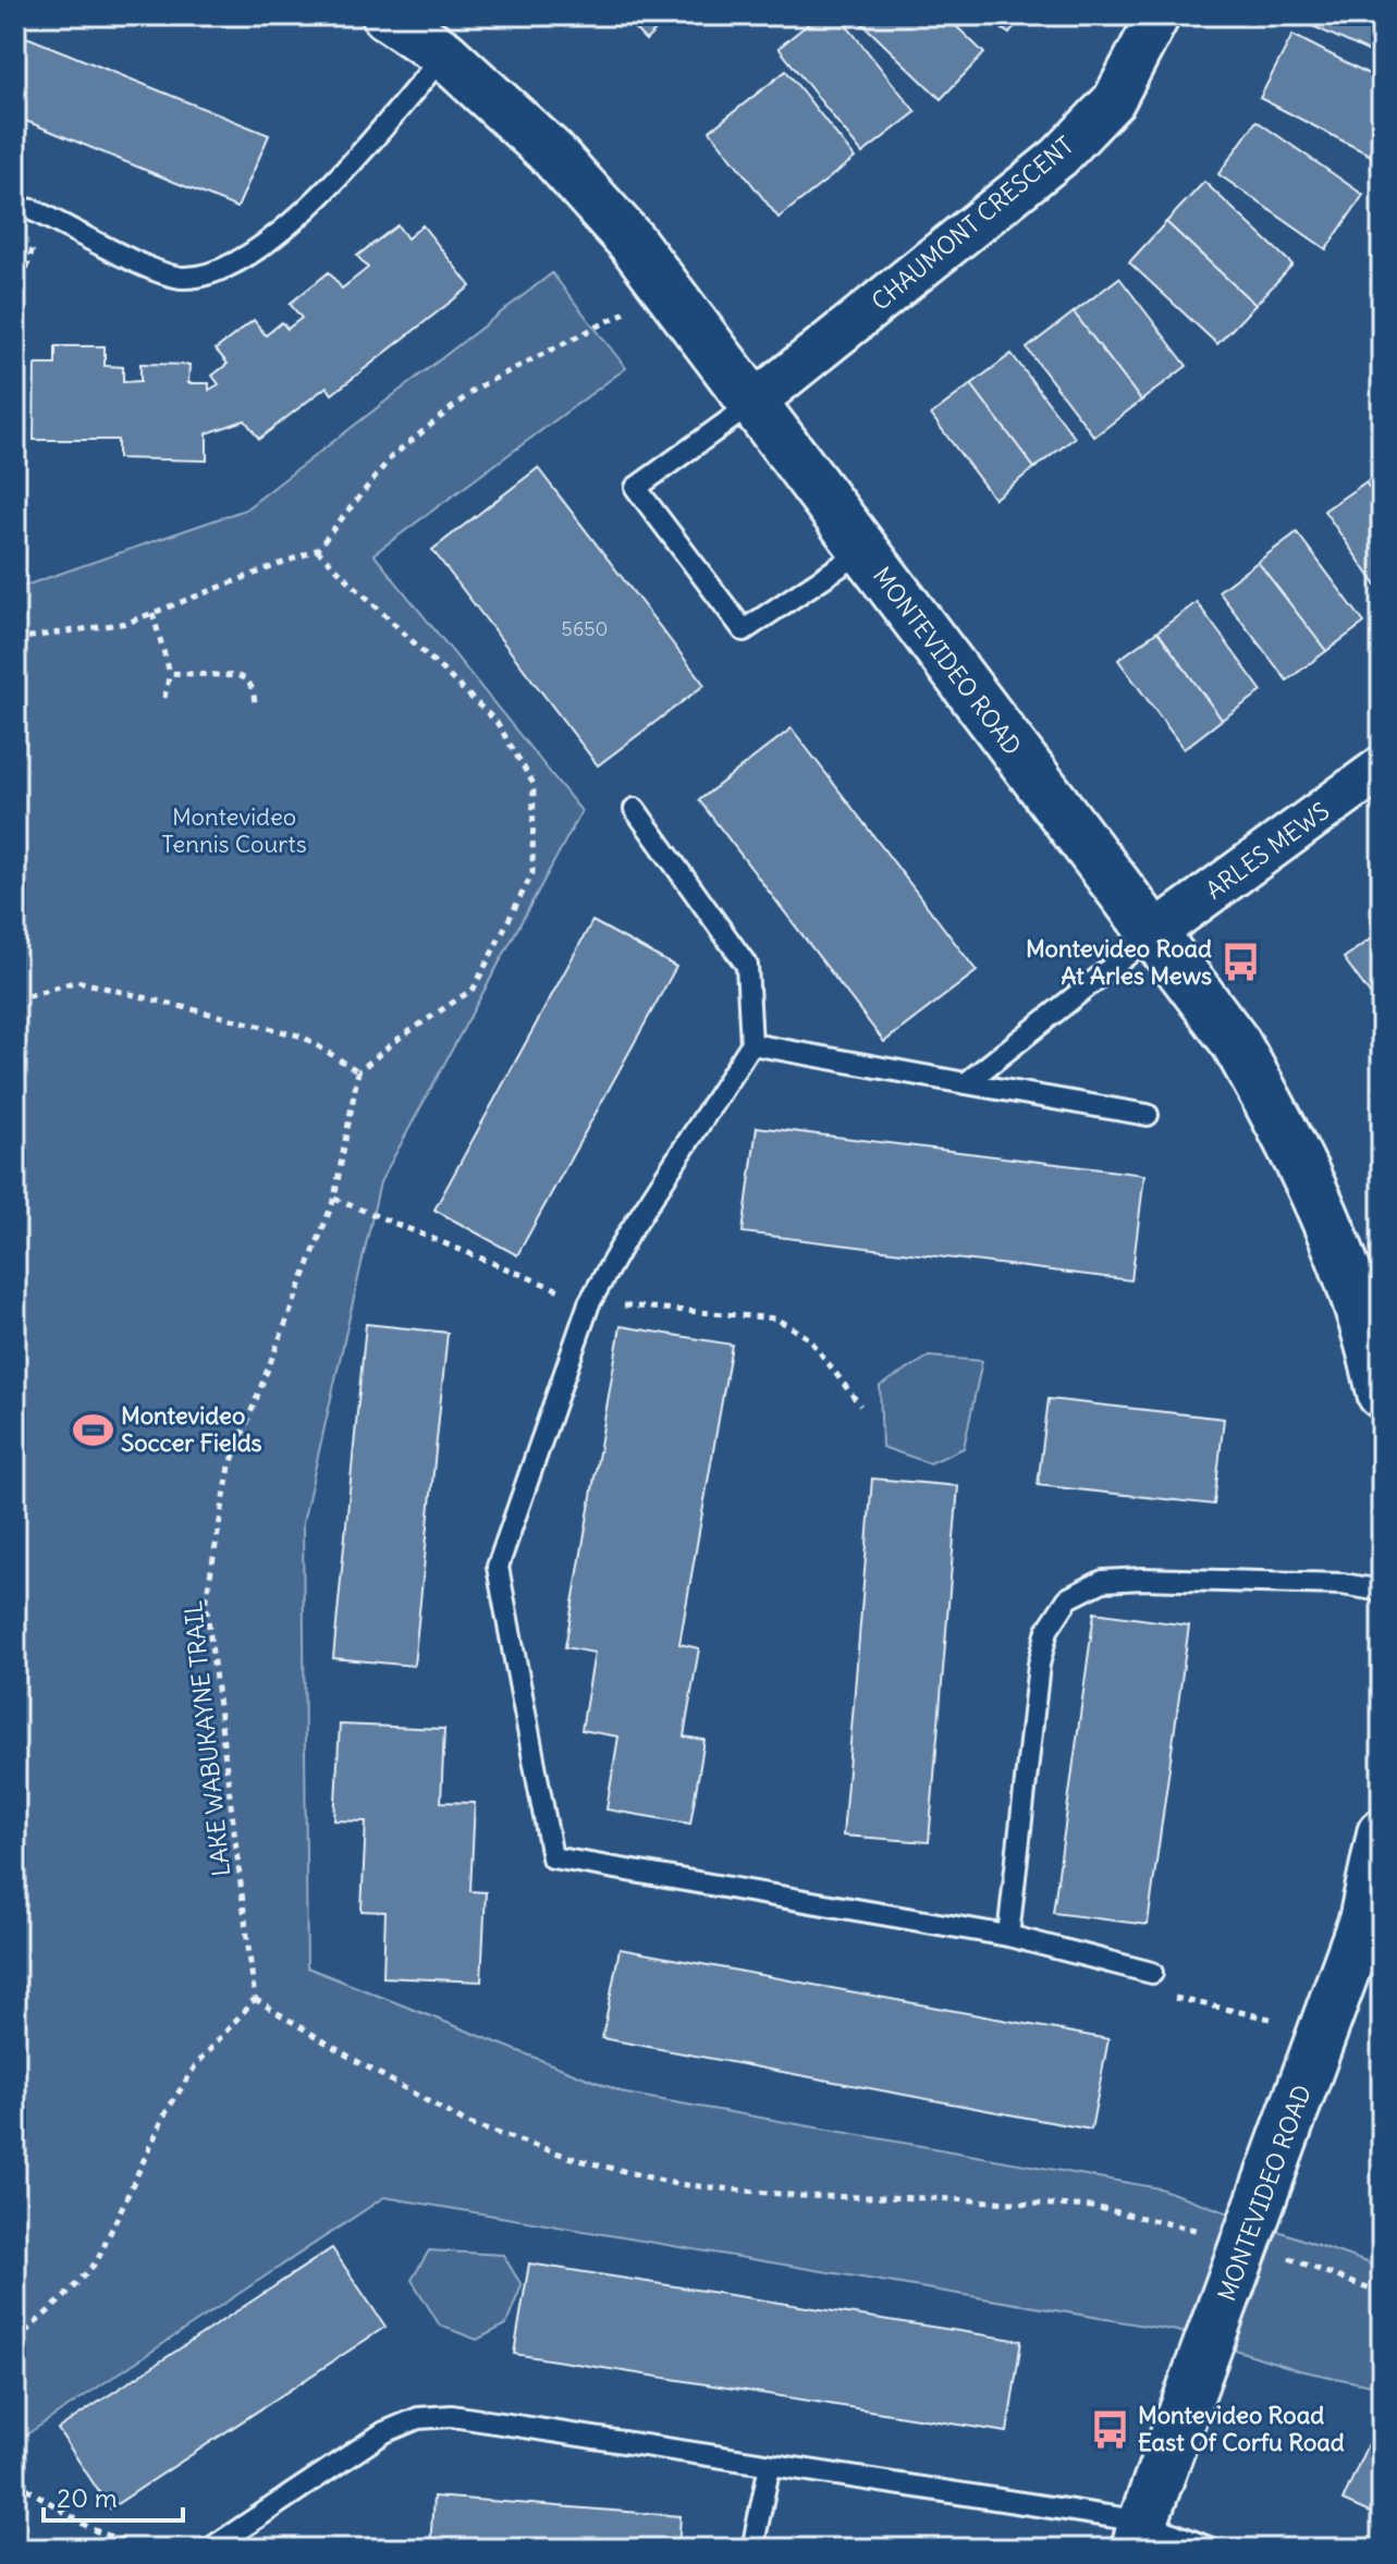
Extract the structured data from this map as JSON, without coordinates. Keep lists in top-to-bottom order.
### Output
{
  "streets": {
    "street": ["CHAUMONT CRESCENT", "MONTEVIDEO ROAD", "ARLES MEWS"],
    "path": ["LAKE WABUKAYNE TRAIL"]
  },
  "crossings": [
    ["CHAUMONT CRESCENT", "MONTEVIDEO ROAD"],
    ["MONTEVIDEO ROAD", "ARLES MEWS"]
  ],
  "parks": ["Montevideo Tennis Courts"],
  "places": {
    "bus stop": ["Montevideo Road At Arles Mews", "Montevideo Road East Of Corfu Road"],
    "sports": ["Montevideo Soccer Fields"]
  },
  "house_numbers": ["5650"],
  "scale_bar": "20 m"
}
